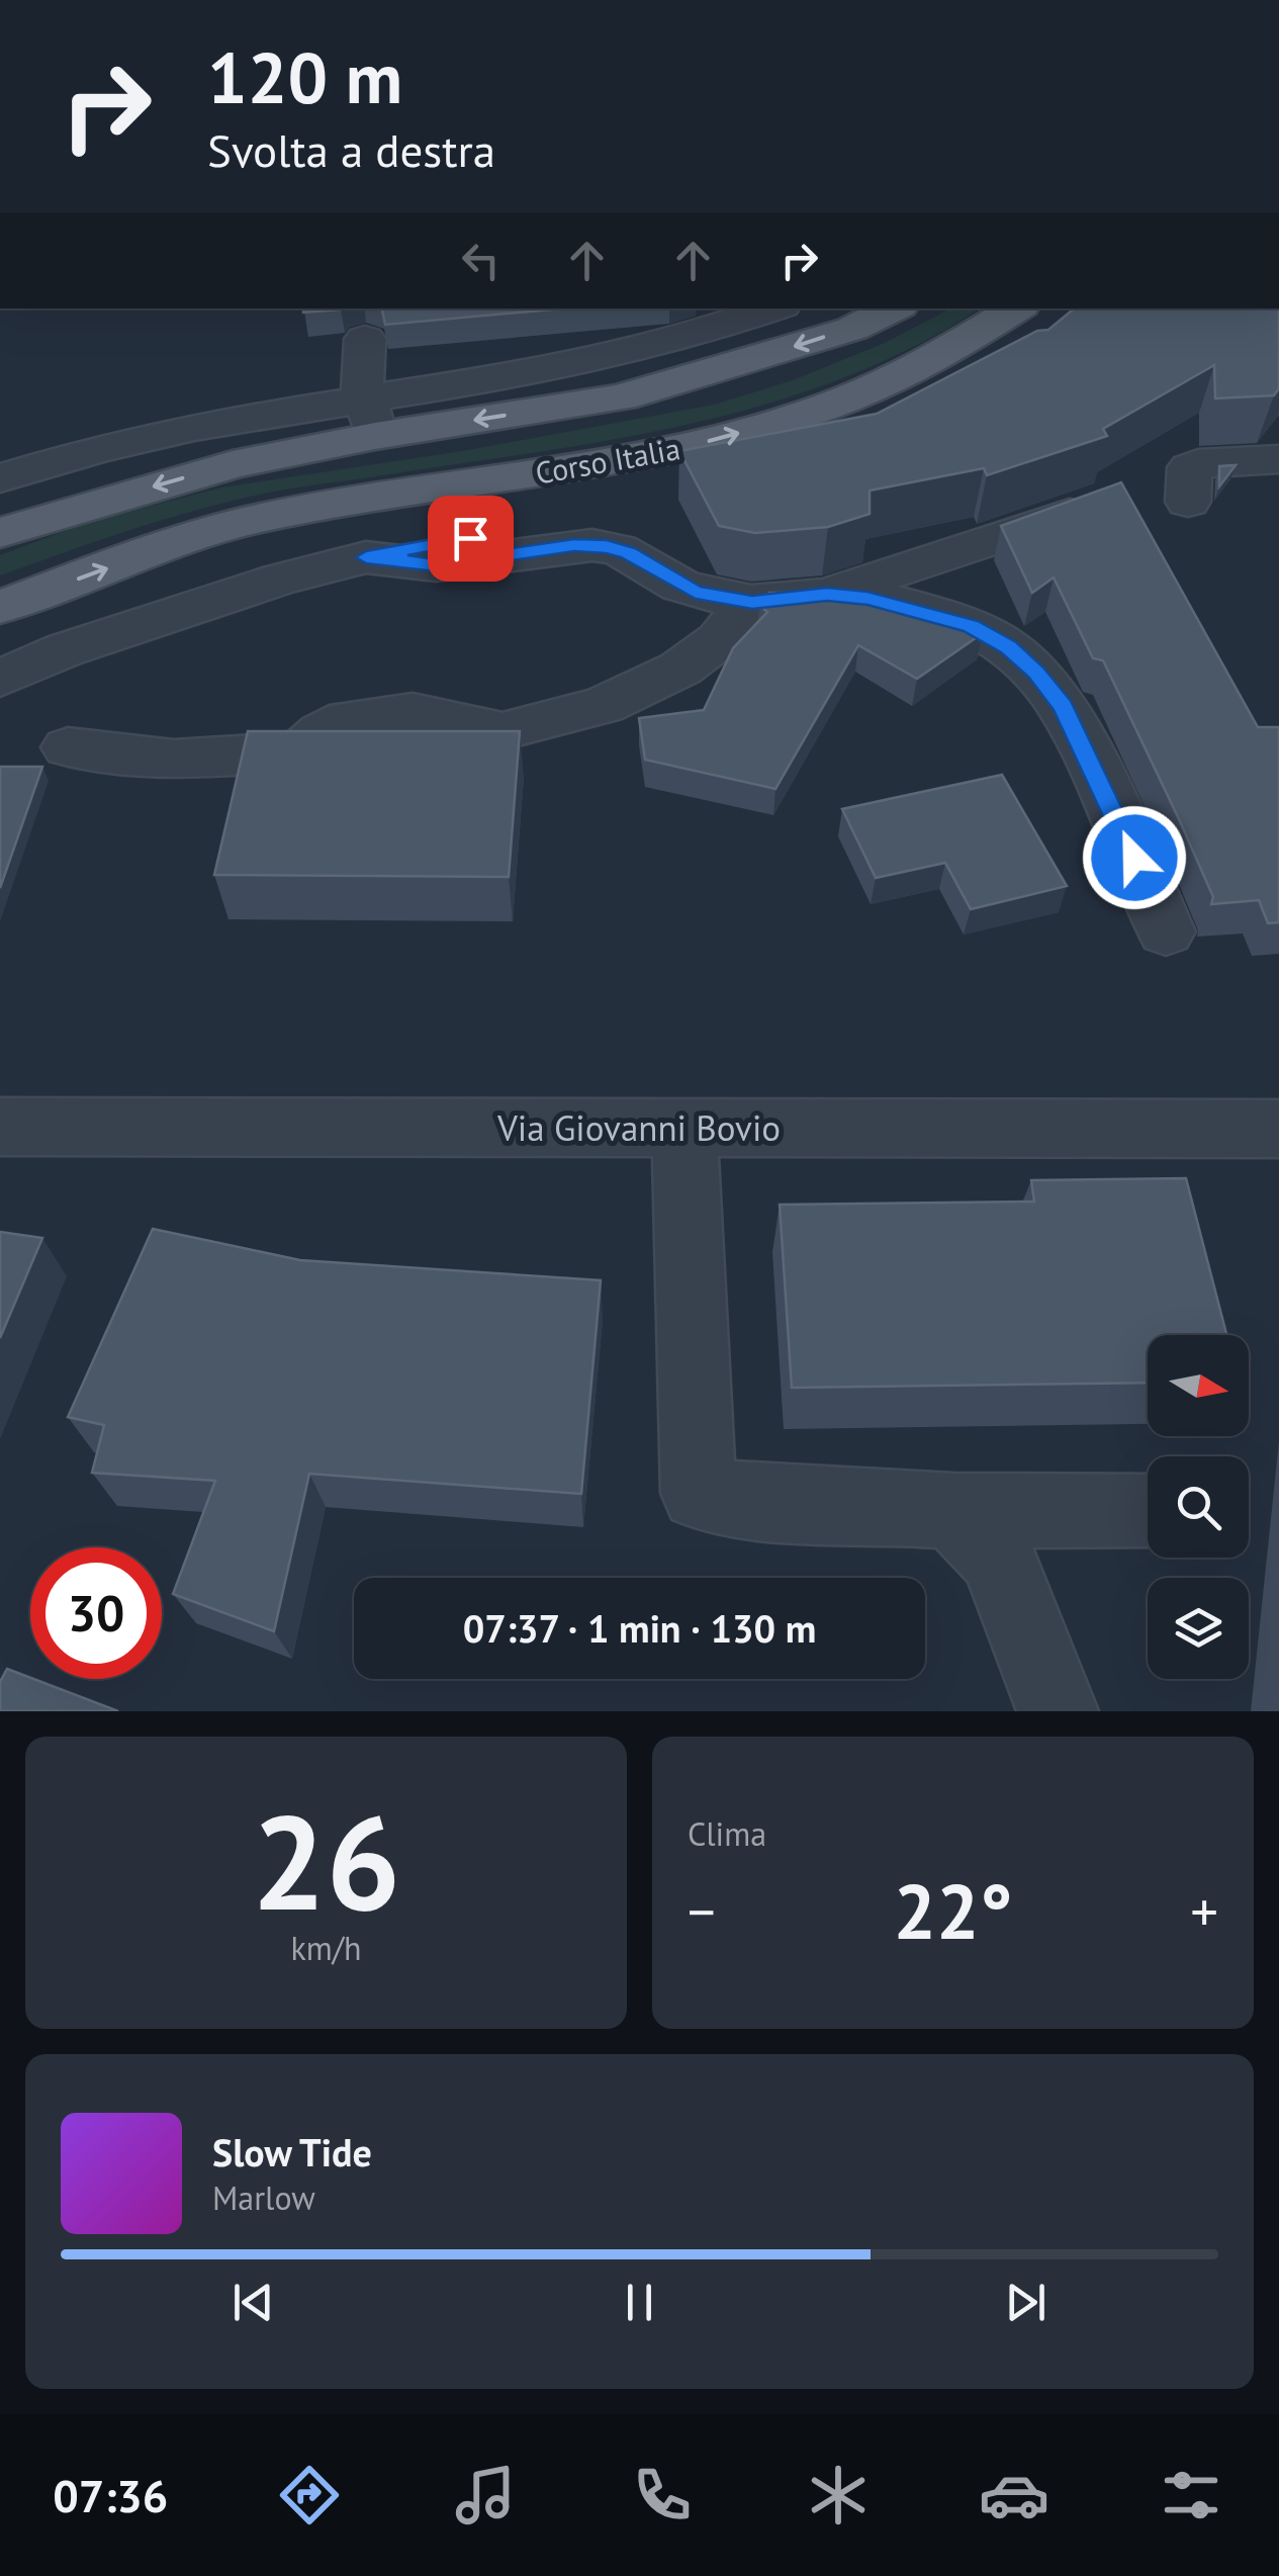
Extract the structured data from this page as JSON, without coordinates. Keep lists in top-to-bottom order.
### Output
{
  "streets": {
    "main road": ["Corso Italia"],
    "street": ["Via Giovanni Bovio"]
  },
  "north": "right",
  "page": {
    "turn": ["120 m", "Svolta a destra"],
    "limit": "30",
    "trip": "07:37 · 1 min · 130 m",
    "tile": [
      ["26", "km/h"],
      "Clima"
    ],
    "heat": ["−", "22°", "+"],
    "song": ["Slow Tide", "Marlow"],
    "tabs": "07:36"
  }
}
